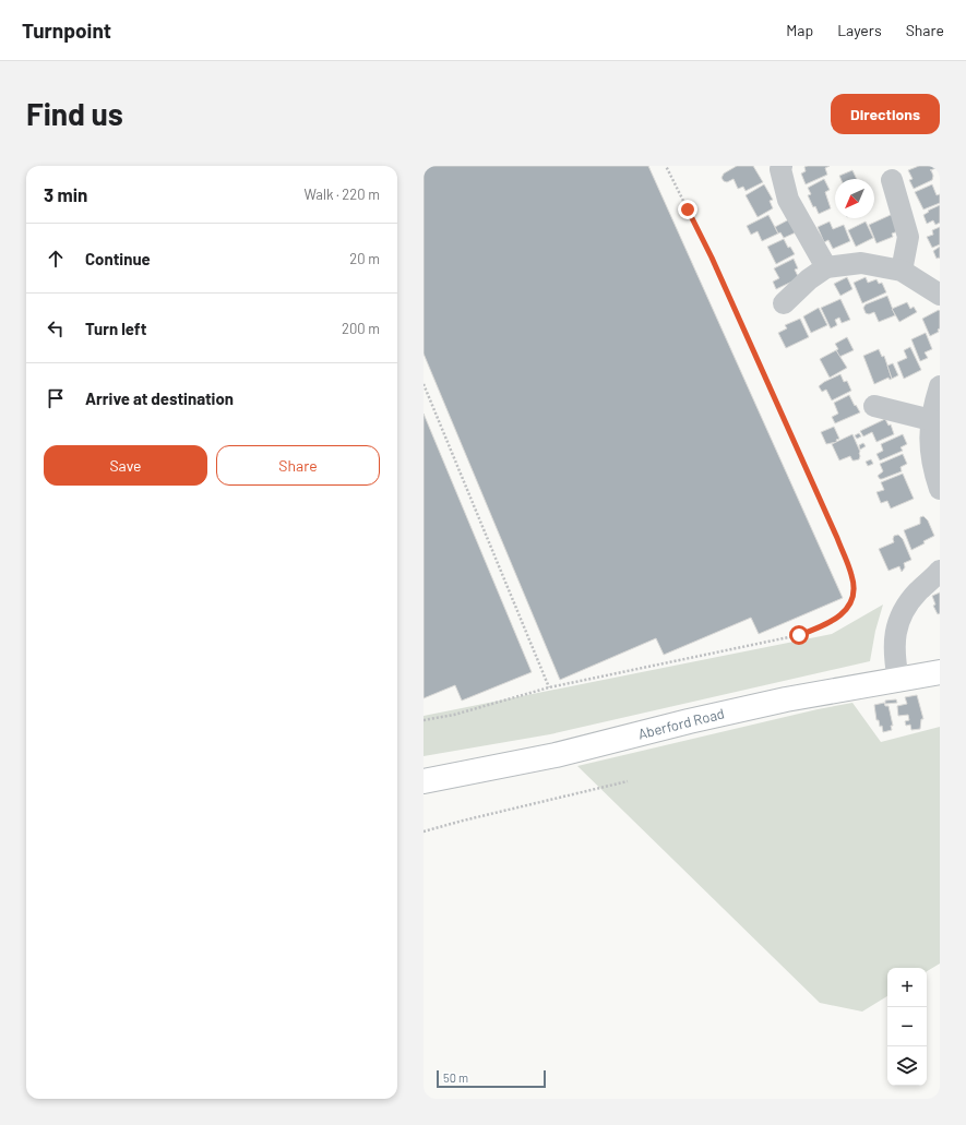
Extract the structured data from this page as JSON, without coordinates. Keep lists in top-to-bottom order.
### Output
{
  "streets": {
    "main road": ["Aberford Road"]
  },
  "scale_bar": "50 m",
  "north": "bottom left",
  "page": {
    "header": "Turnpoint",
    "nav": ["Map", "Layers", "Share"],
    "buttons": [
      "Directions",
      ["Save", "Share"]
    ],
    "title": "Find us",
    "heading": ["3 min", "Walk · 220 m"],
    "list": [
      ["Continue", "20 m"],
      ["Turn left", "200 m"],
      "Arrive at destination"
    ],
    "map_buttons": ["+", "−"],
    "scale": "50 m"
  }
}
